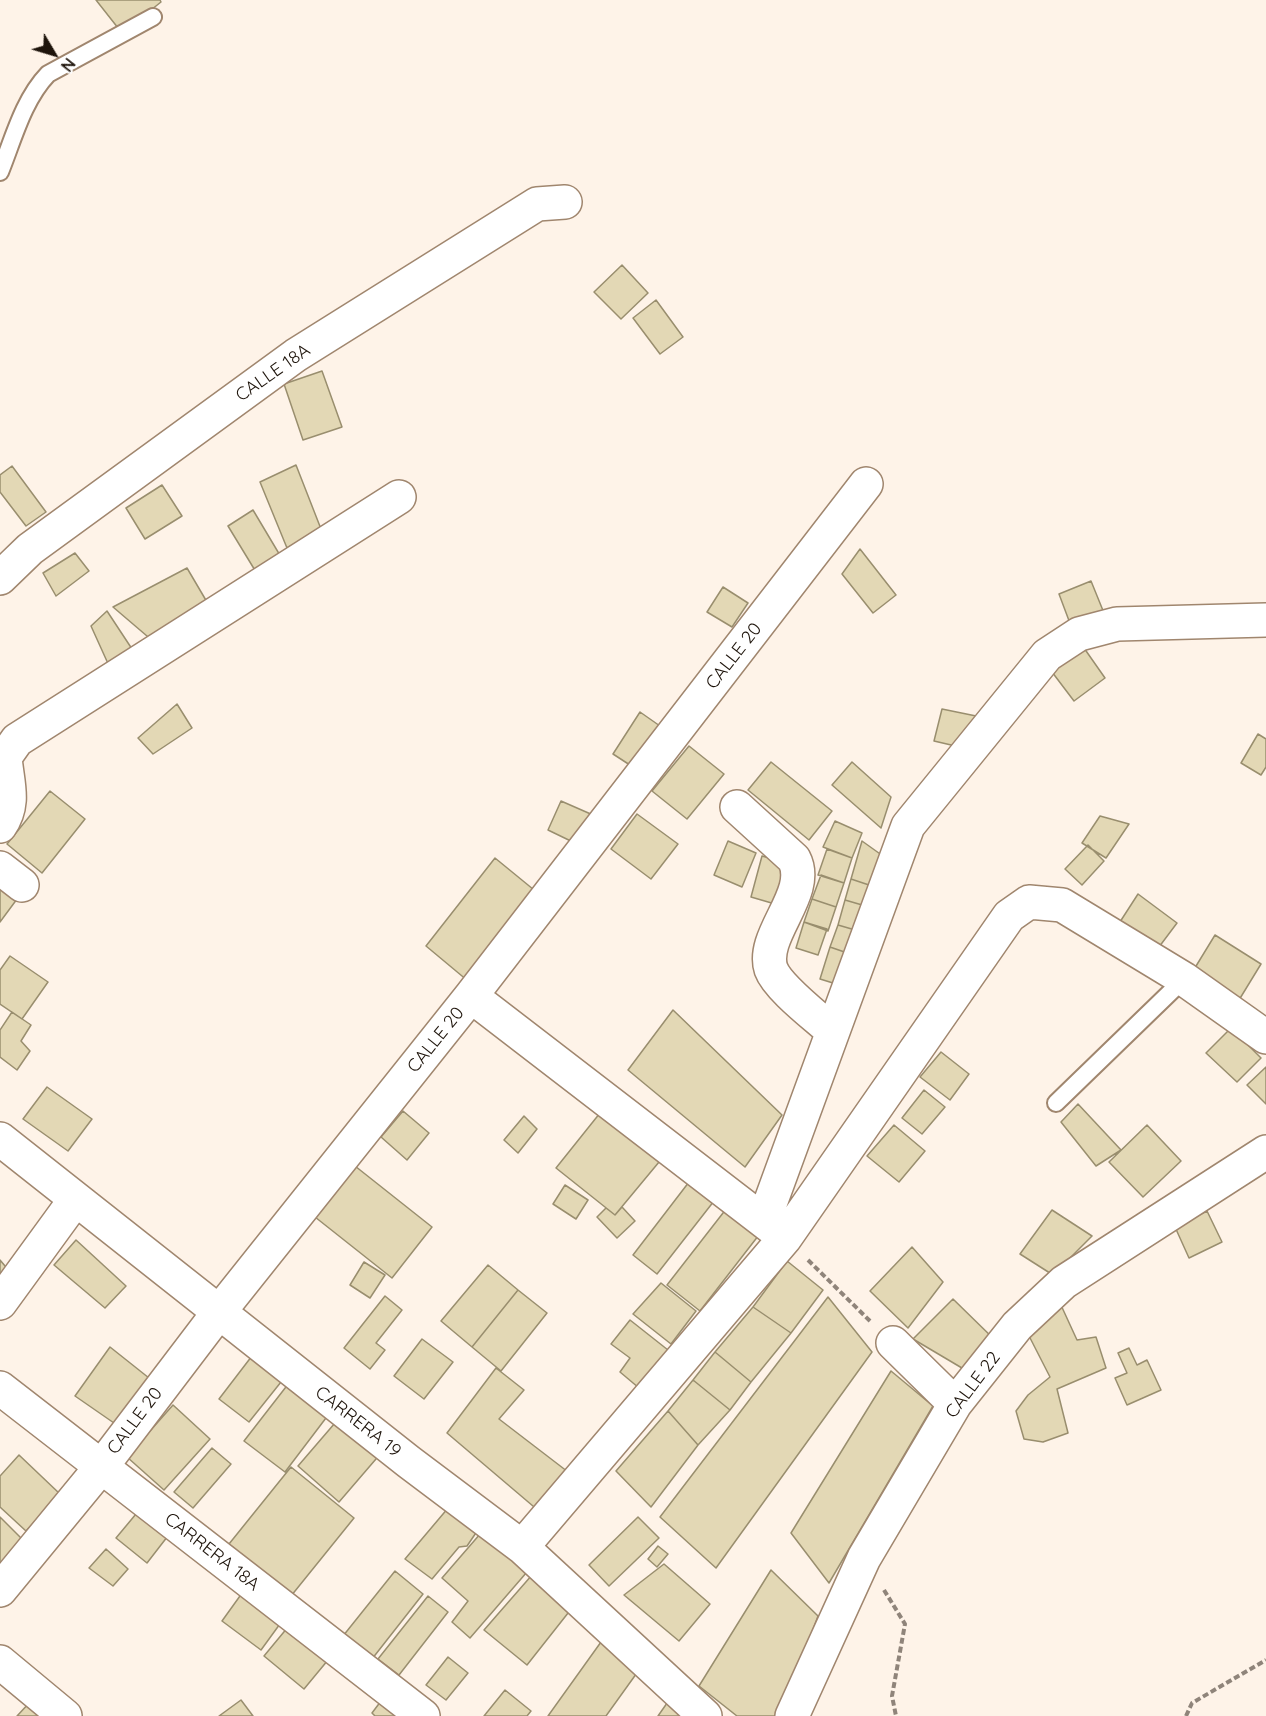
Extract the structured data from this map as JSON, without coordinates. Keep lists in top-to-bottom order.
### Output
{
  "streets": {
    "street": [
      "CALLE 18A",
      "CALLE 20",
      "CALLE 22",
      "CARRERA 19",
      "CARRERA 18A"
    ]
  },
  "crossings": [
    ["CALLE 20", "CARRERA 19"],
    ["CALLE 20", "CARRERA 18A"]
  ],
  "north": "bottom right"
}
